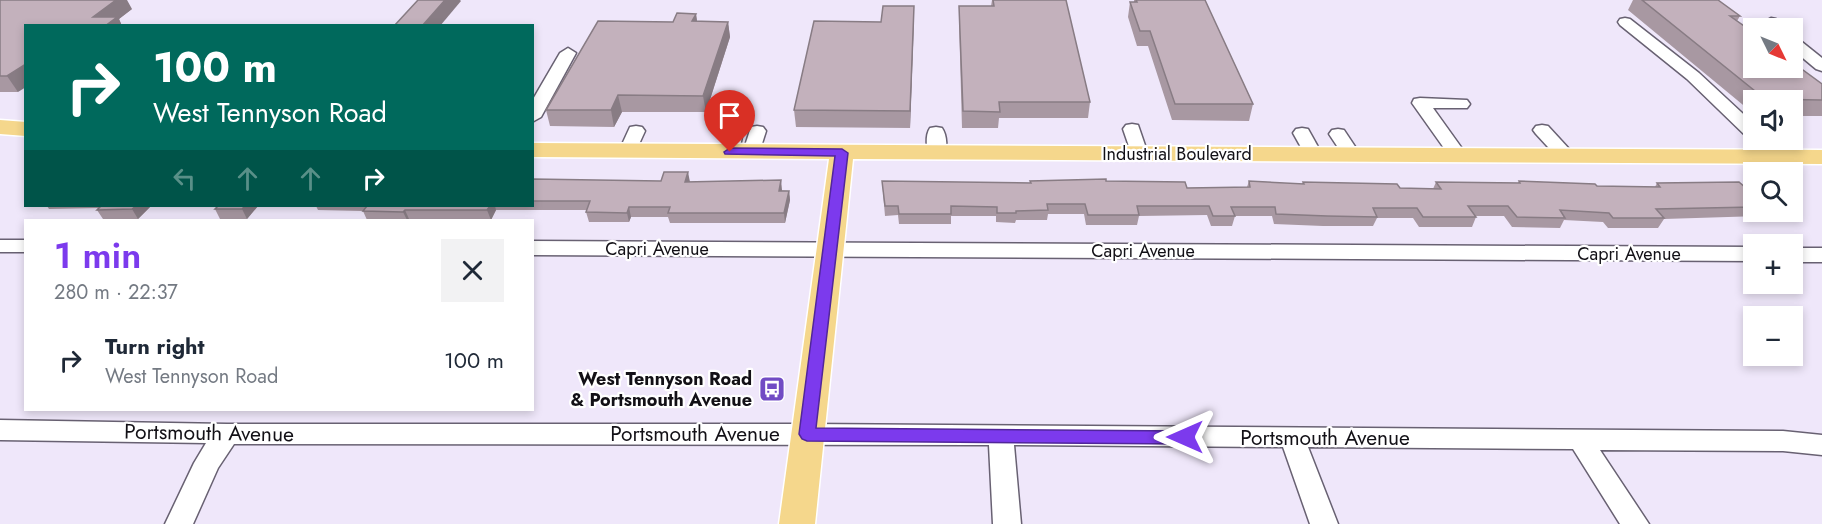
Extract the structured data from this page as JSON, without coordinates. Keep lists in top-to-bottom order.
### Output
{
  "streets": {
    "main road": ["Industrial Boulevard"],
    "street": ["Capri Avenue", "Portsmouth Avenue"]
  },
  "places": {
    "bus stop": ["West Tennyson Road & Portsmouth Avenue"]
  },
  "north": "bottom right",
  "page": {
    "map_buttons": ["+", "−"],
    "turn": ["100 m", "West Tennyson Road"],
    "heading": ["1 min", "280 m · 22:37"],
    "list": [
      {
        "name": "Turn right",
        "note": "West Tennyson Road",
        "value": "100 m"
      }
    ]
  }
}
